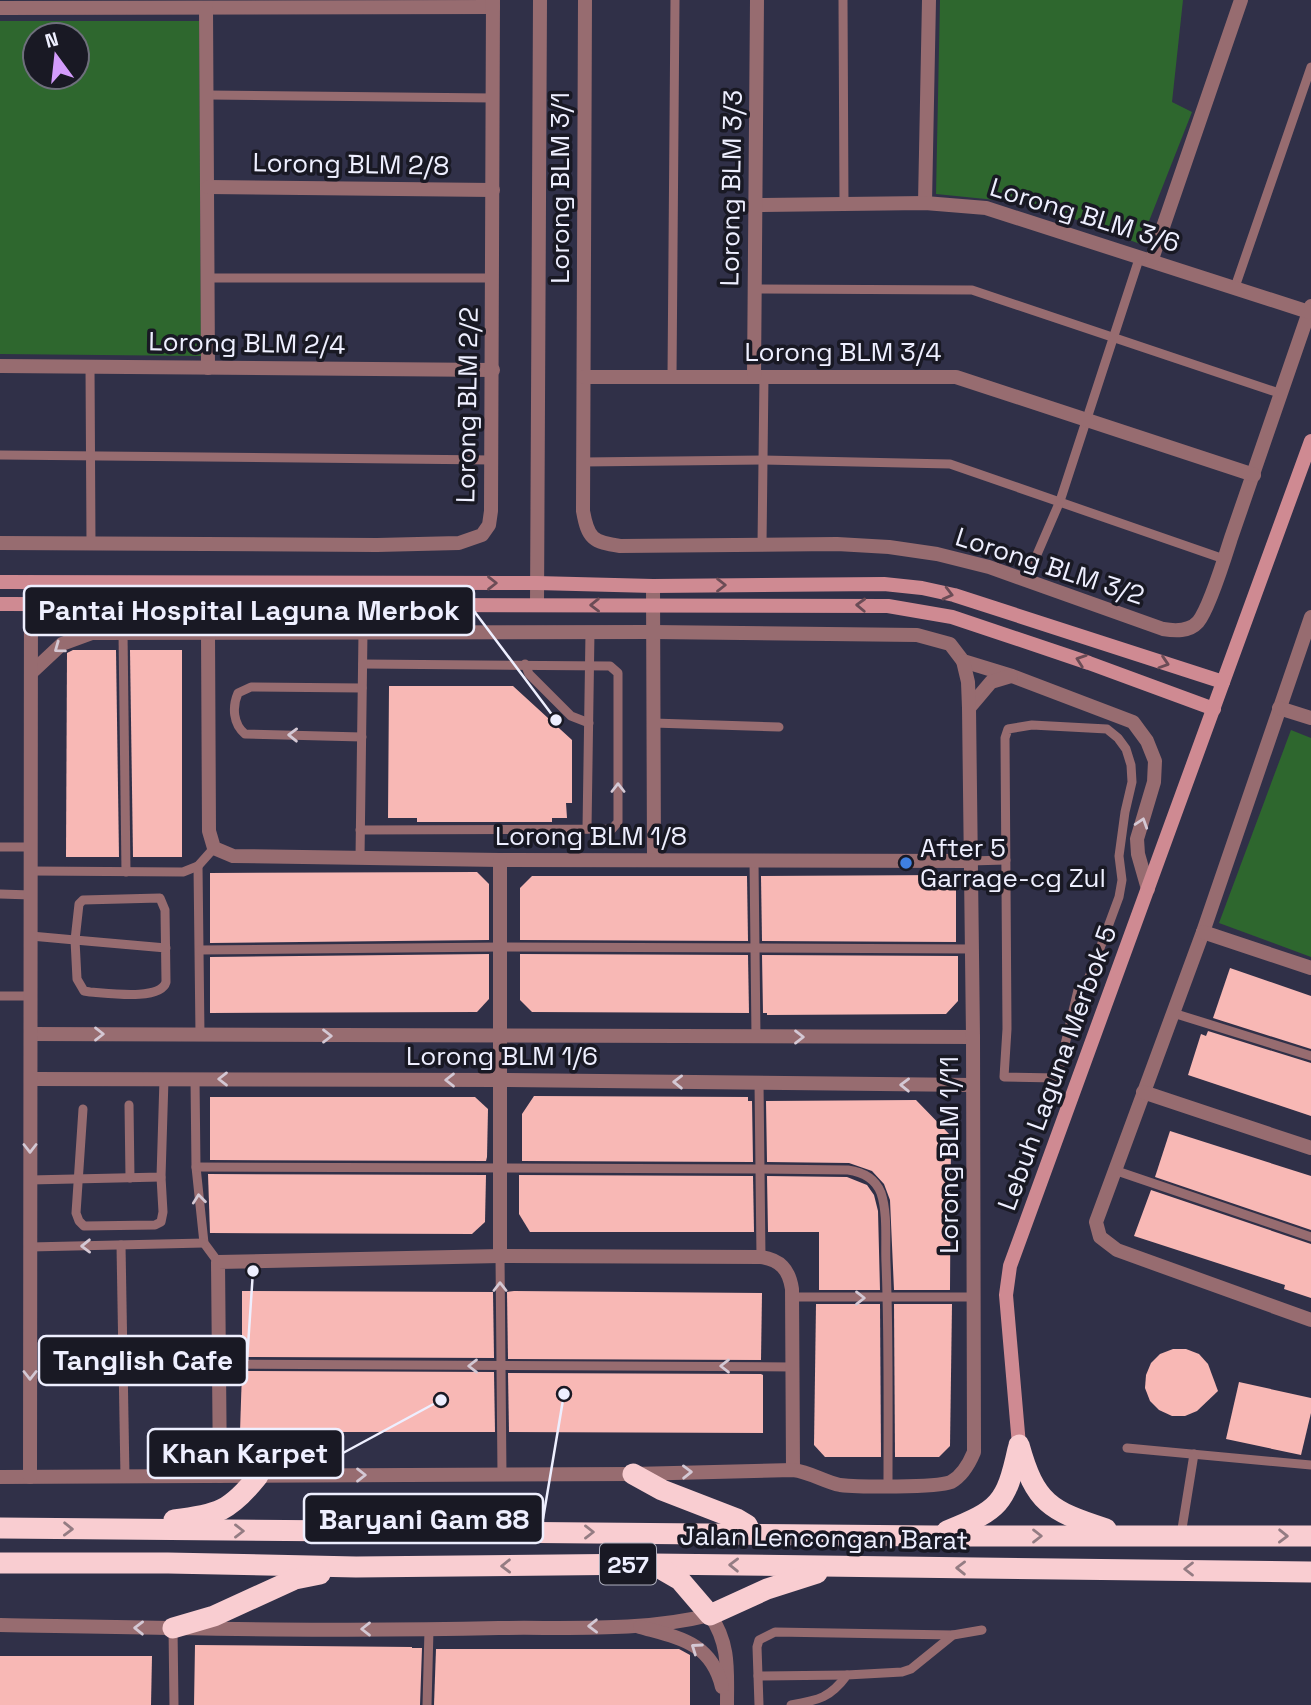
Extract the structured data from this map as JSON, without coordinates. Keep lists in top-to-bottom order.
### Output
{
  "streets": {
    "highway": ["Jalan Lencongan Barat", "257"],
    "street": [
      "Lorong BLM 2/8",
      "Lorong BLM 3/1",
      "Lorong BLM 3/3",
      "Lorong BLM 3/6",
      "Lorong BLM 2/4",
      "Lorong BLM 3/4",
      "Lorong BLM 2/2",
      "Lorong BLM 3/2",
      "Lorong BLM 1/8",
      "Lorong BLM 1/6",
      "Lebuh Laguna Merbok 5",
      "Lorong BLM 1/11"
    ]
  },
  "crossings": [
    ["Lorong BLM 2/8", "Lorong BLM 2/2"],
    ["Lorong BLM 3/1", "Lorong BLM 3/4"],
    ["Lorong BLM 3/1", "Lorong BLM 3/2"],
    ["Lorong BLM 3/3", "Lorong BLM 3/6"],
    ["Lorong BLM 3/3", "Lorong BLM 3/4"],
    ["Lorong BLM 3/6", "Lorong BLM 3/2"],
    ["Lorong BLM 2/4", "Lorong BLM 2/2"],
    ["Lorong BLM 3/4", "Lorong BLM 3/2"],
    ["Lorong BLM 1/8", "Lorong BLM 1/11"],
    ["Lorong BLM 1/6", "Lorong BLM 1/11"]
  ],
  "places": [
    "Pantai Hospital Laguna Merbok",
    "After 5 Garrage-cg Zul",
    "Tanglish Cafe",
    "Baryani Gam 88",
    "Khan Karpet"
  ],
  "north": "top"
}
